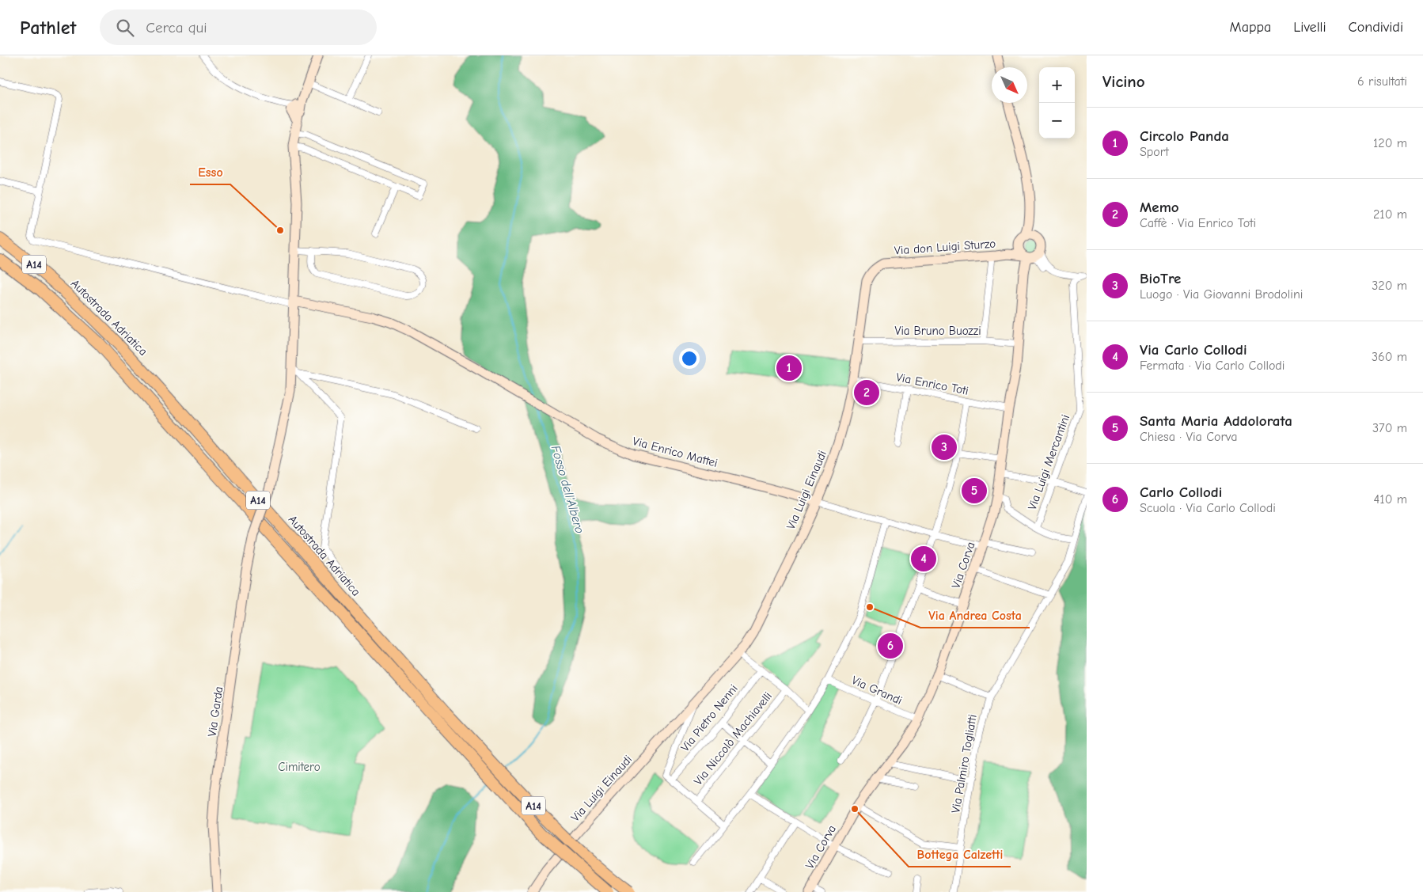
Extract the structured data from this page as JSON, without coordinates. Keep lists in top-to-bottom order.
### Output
{
  "streets": {
    "highway": ["A14", "Autostrada Adriatica"],
    "street": [
      "Via don Luigi Sturzo",
      "Via Bruno Buozzi",
      "Via Enrico Toti",
      "Via Enrico Mattei",
      "Via Luigi Mercantini",
      "Via Luigi Einaudi",
      "Via Corva",
      "Via Grandi",
      "Via Garda",
      "Via Pietro Nenni",
      "Via Niccolò Machiavelli",
      "Via Palmiro Togliatti"
    ]
  },
  "crossings": [
    ["Via don Luigi Sturzo", "Via Luigi Einaudi"],
    ["Via don Luigi Sturzo", "Via Corva"],
    ["Via Bruno Buozzi", "Via Luigi Einaudi"],
    ["Via Bruno Buozzi", "Via Corva"],
    ["Via Enrico Toti", "Via Luigi Einaudi"],
    ["Via Enrico Toti", "Via Corva"],
    ["Via Enrico Mattei", "Via Luigi Einaudi"],
    ["Via Enrico Mattei", "Via Corva"],
    ["Via Enrico Mattei", "Via Garda"],
    ["Via Luigi Einaudi", "Via Pietro Nenni"],
    ["Via Corva", "Via Grandi"]
  ],
  "water": ["Fosso dell'Albero"],
  "parks": ["Cimitero"],
  "places": ["Esso", "Via Andrea Costa", "Bottega Calzetti"],
  "north": "bottom right",
  "page": {
    "header": "Pathlet",
    "search": "Cerca qui",
    "nav": ["Mappa", "Livelli", "Condividi"],
    "heading": ["Vicino", "6 risultati"],
    "map_buttons": ["+", "−"],
    "list": [
      {
        "mark": "1",
        "name": "Circolo Panda",
        "note": "Sport",
        "value": "120 m"
      },
      {
        "mark": "2",
        "name": "Memo",
        "note": "Caffè · Via Enrico Toti",
        "value": "210 m"
      },
      {
        "mark": "3",
        "name": "BioTre",
        "note": "Luogo · Via Giovanni Brodolini",
        "value": "320 m"
      },
      {
        "mark": "4",
        "name": "Via Carlo Collodi",
        "note": "Fermata · Via Carlo Collodi",
        "value": "360 m"
      },
      {
        "mark": "5",
        "name": "Santa Maria Addolorata",
        "note": "Chiesa · Via Corva",
        "value": "370 m"
      },
      {
        "mark": "6",
        "name": "Carlo Collodi",
        "note": "Scuola · Via Carlo Collodi",
        "value": "410 m"
      }
    ],
    "pins": [
      "1",
      "2",
      "3",
      "5",
      "4",
      "6"
    ]
  }
}
